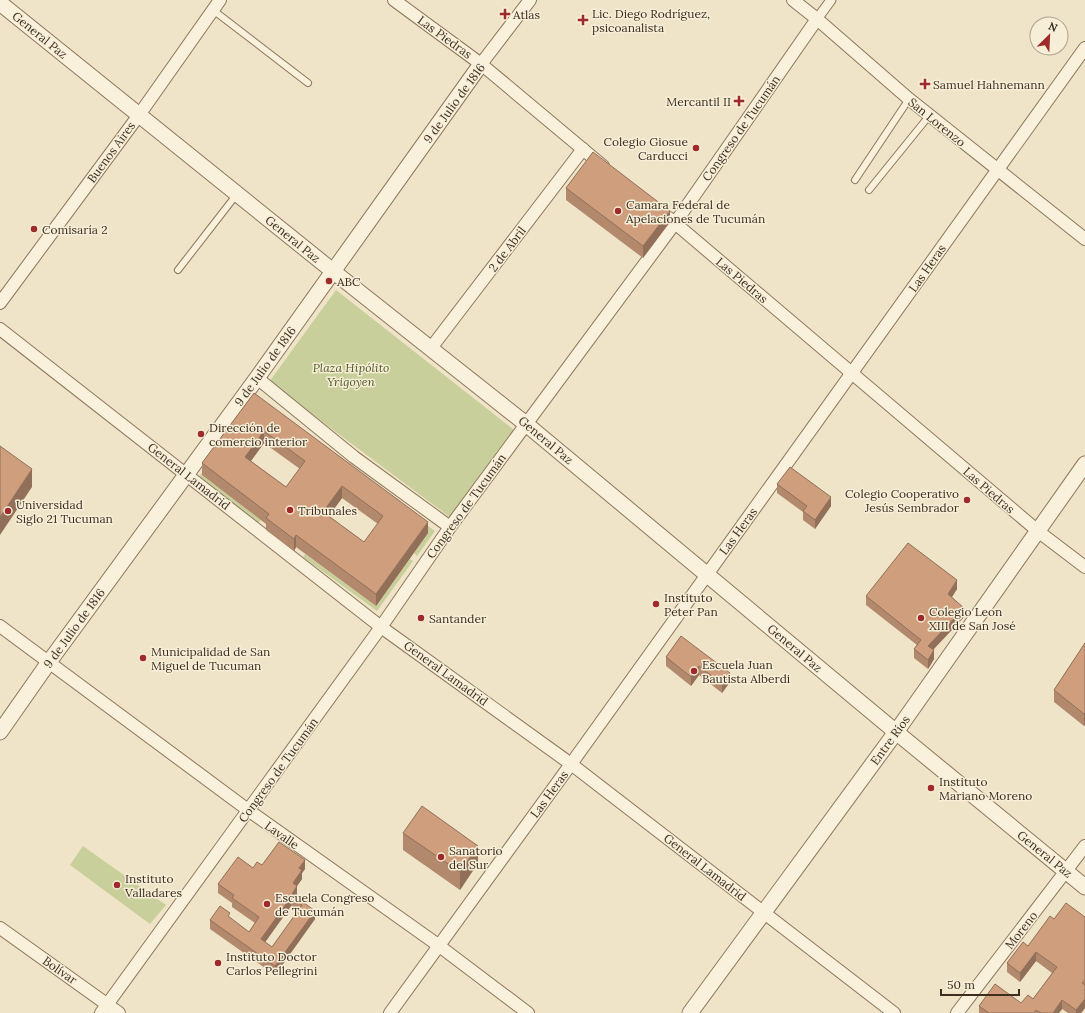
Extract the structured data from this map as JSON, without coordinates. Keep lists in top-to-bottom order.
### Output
{
  "streets": {
    "street": [
      "General Paz",
      "Las Piedras",
      "9 de Julio de 1816",
      "San Lorenzo",
      "Congreso de Tucumán",
      "Buenos Aires",
      "2 de Abril",
      "Las Heras",
      "General Lamadrid",
      "Entre Ríos",
      "Lavalle",
      "Moreno",
      "Bolívar"
    ]
  },
  "crossings": [
    ["General Paz", "9 de Julio de 1816"],
    ["General Paz", "Congreso de Tucumán"],
    ["General Paz", "Buenos Aires"],
    ["General Paz", "2 de Abril"],
    ["General Paz", "Las Heras"],
    ["General Paz", "Entre Ríos"],
    ["General Paz", "Moreno"],
    ["Las Piedras", "9 de Julio de 1816"],
    ["Las Piedras", "Congreso de Tucumán"],
    ["Las Piedras", "2 de Abril"],
    ["Las Piedras", "Las Heras"],
    ["Las Piedras", "Entre Ríos"],
    ["9 de Julio de 1816", "General Lamadrid"],
    ["9 de Julio de 1816", "Lavalle"],
    ["San Lorenzo", "Congreso de Tucumán"],
    ["San Lorenzo", "Las Heras"],
    ["Congreso de Tucumán", "General Lamadrid"],
    ["Congreso de Tucumán", "Lavalle"],
    ["Congreso de Tucumán", "Bolívar"],
    ["Las Heras", "General Lamadrid"],
    ["Las Heras", "Lavalle"],
    ["General Lamadrid", "Entre Ríos"]
  ],
  "parks": ["Plaza Hipólito Yrigoyen"],
  "places": {
    "health": [
      "Atlas",
      "Lic. Diego Rodríguez, psicoanalista",
      "Samuel Hahnemann",
      "Mercantil II"
    ],
    "other": [
      "Colegio Giosue Carducci",
      "Camara Federal de Apelaciones de Tucumán",
      "Comisaría 2",
      "ABC",
      "Dirección de comercio interior",
      "Colegio Cooperativo Jesús Sembrador",
      "Tribunales",
      "Universidad Siglo 21 Tucuman",
      "Instituto Peter Pan",
      "Santander",
      "Colegio Leon XIII de San José",
      "Municipalidad de San Miguel de Tucuman",
      "Escuela Juan Bautista Alberdi",
      "Instituto Mariano Moreno",
      "Sanatorio del Sur",
      "Instituto Valladares",
      "Escuela Congreso de Tucumán",
      "Instituto Doctor Carlos Pellegrini"
    ]
  },
  "scale_bar": "50 m",
  "north": "top right"
}
